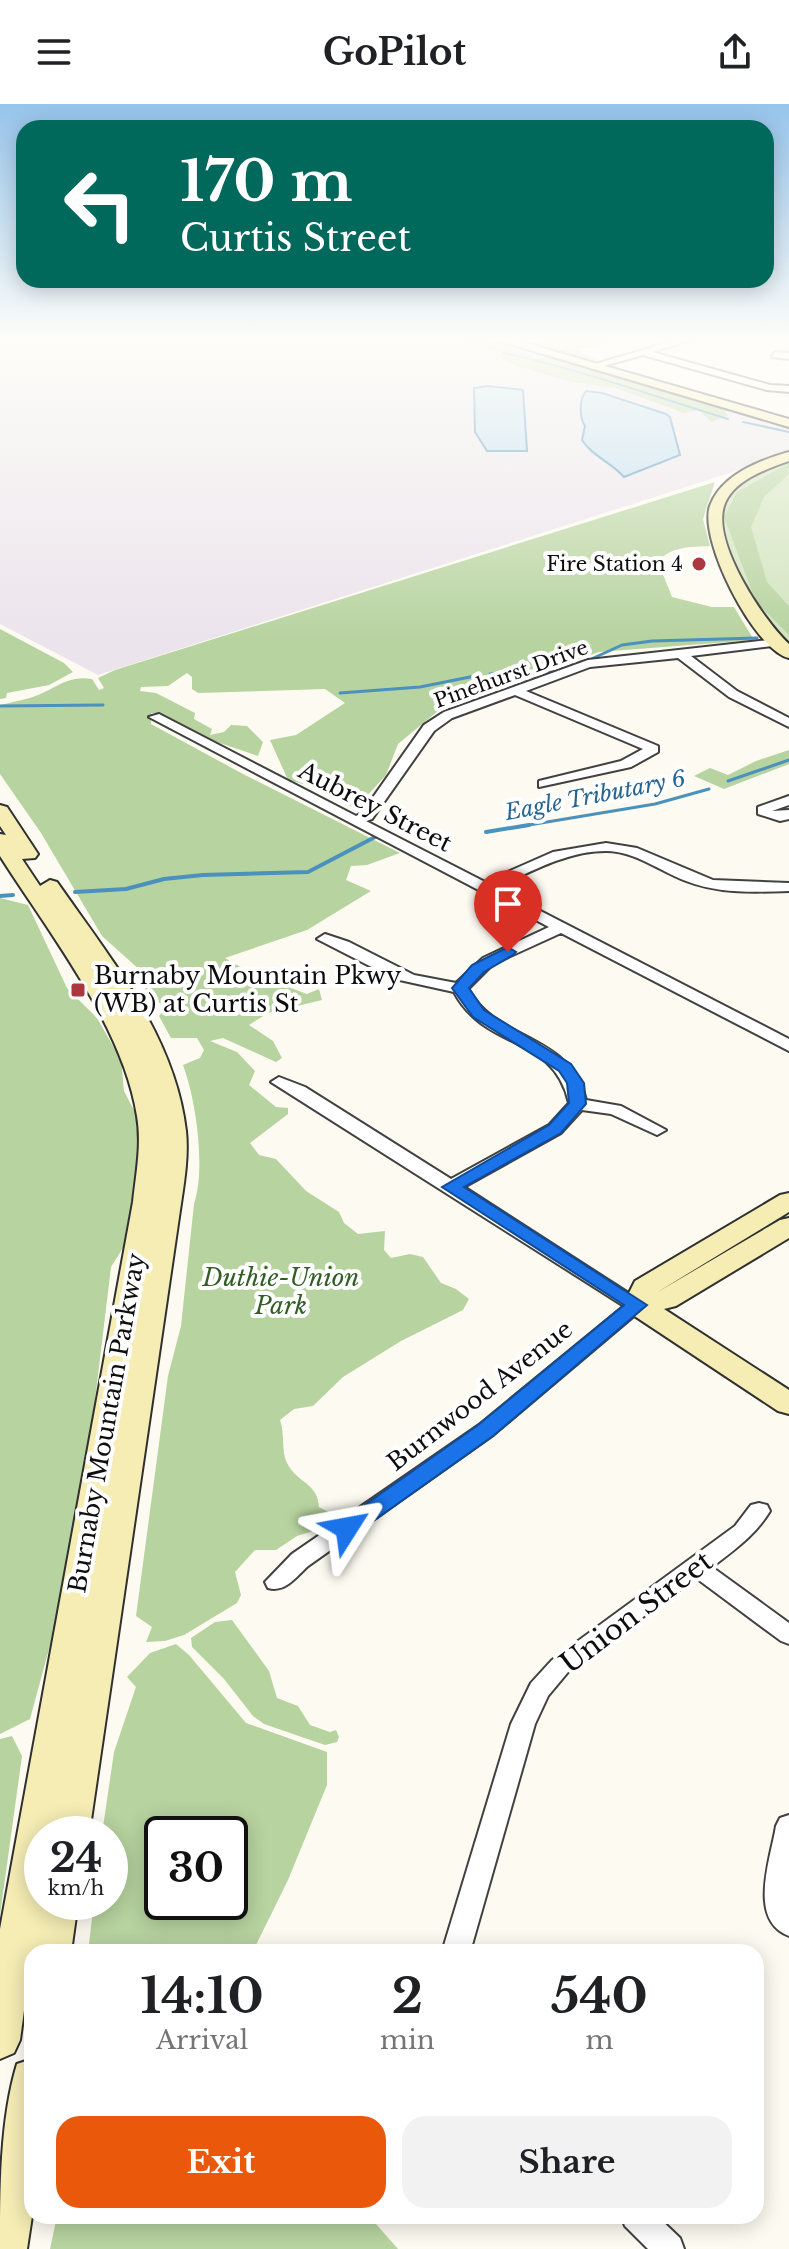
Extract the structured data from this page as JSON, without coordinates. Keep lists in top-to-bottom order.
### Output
{
  "streets": {
    "main road": ["Burnaby Mountain Parkway"],
    "street": [
      "Pinehurst Drive",
      "Aubrey Street",
      "Burnwood Avenue",
      "Union Street"
    ]
  },
  "crossings": [
    ["Pinehurst Drive", "Aubrey Street"]
  ],
  "water": ["Eagle Tributary 6"],
  "parks": ["Duthie-Union Park"],
  "places": {
    "other": ["Fire Station 4"],
    "transit": ["Burnaby Mountain Pkwy (WB) at Curtis St"]
  },
  "page": {
    "header": "GoPilot",
    "turn": ["170 m", "Curtis Street"],
    "speed": "24 km/h",
    "limit": "30",
    "eta": [
      "14:10",
      "Arrival",
      "2",
      "min",
      "540",
      "m"
    ],
    "buttons": ["Exit", "Share"]
  }
}
